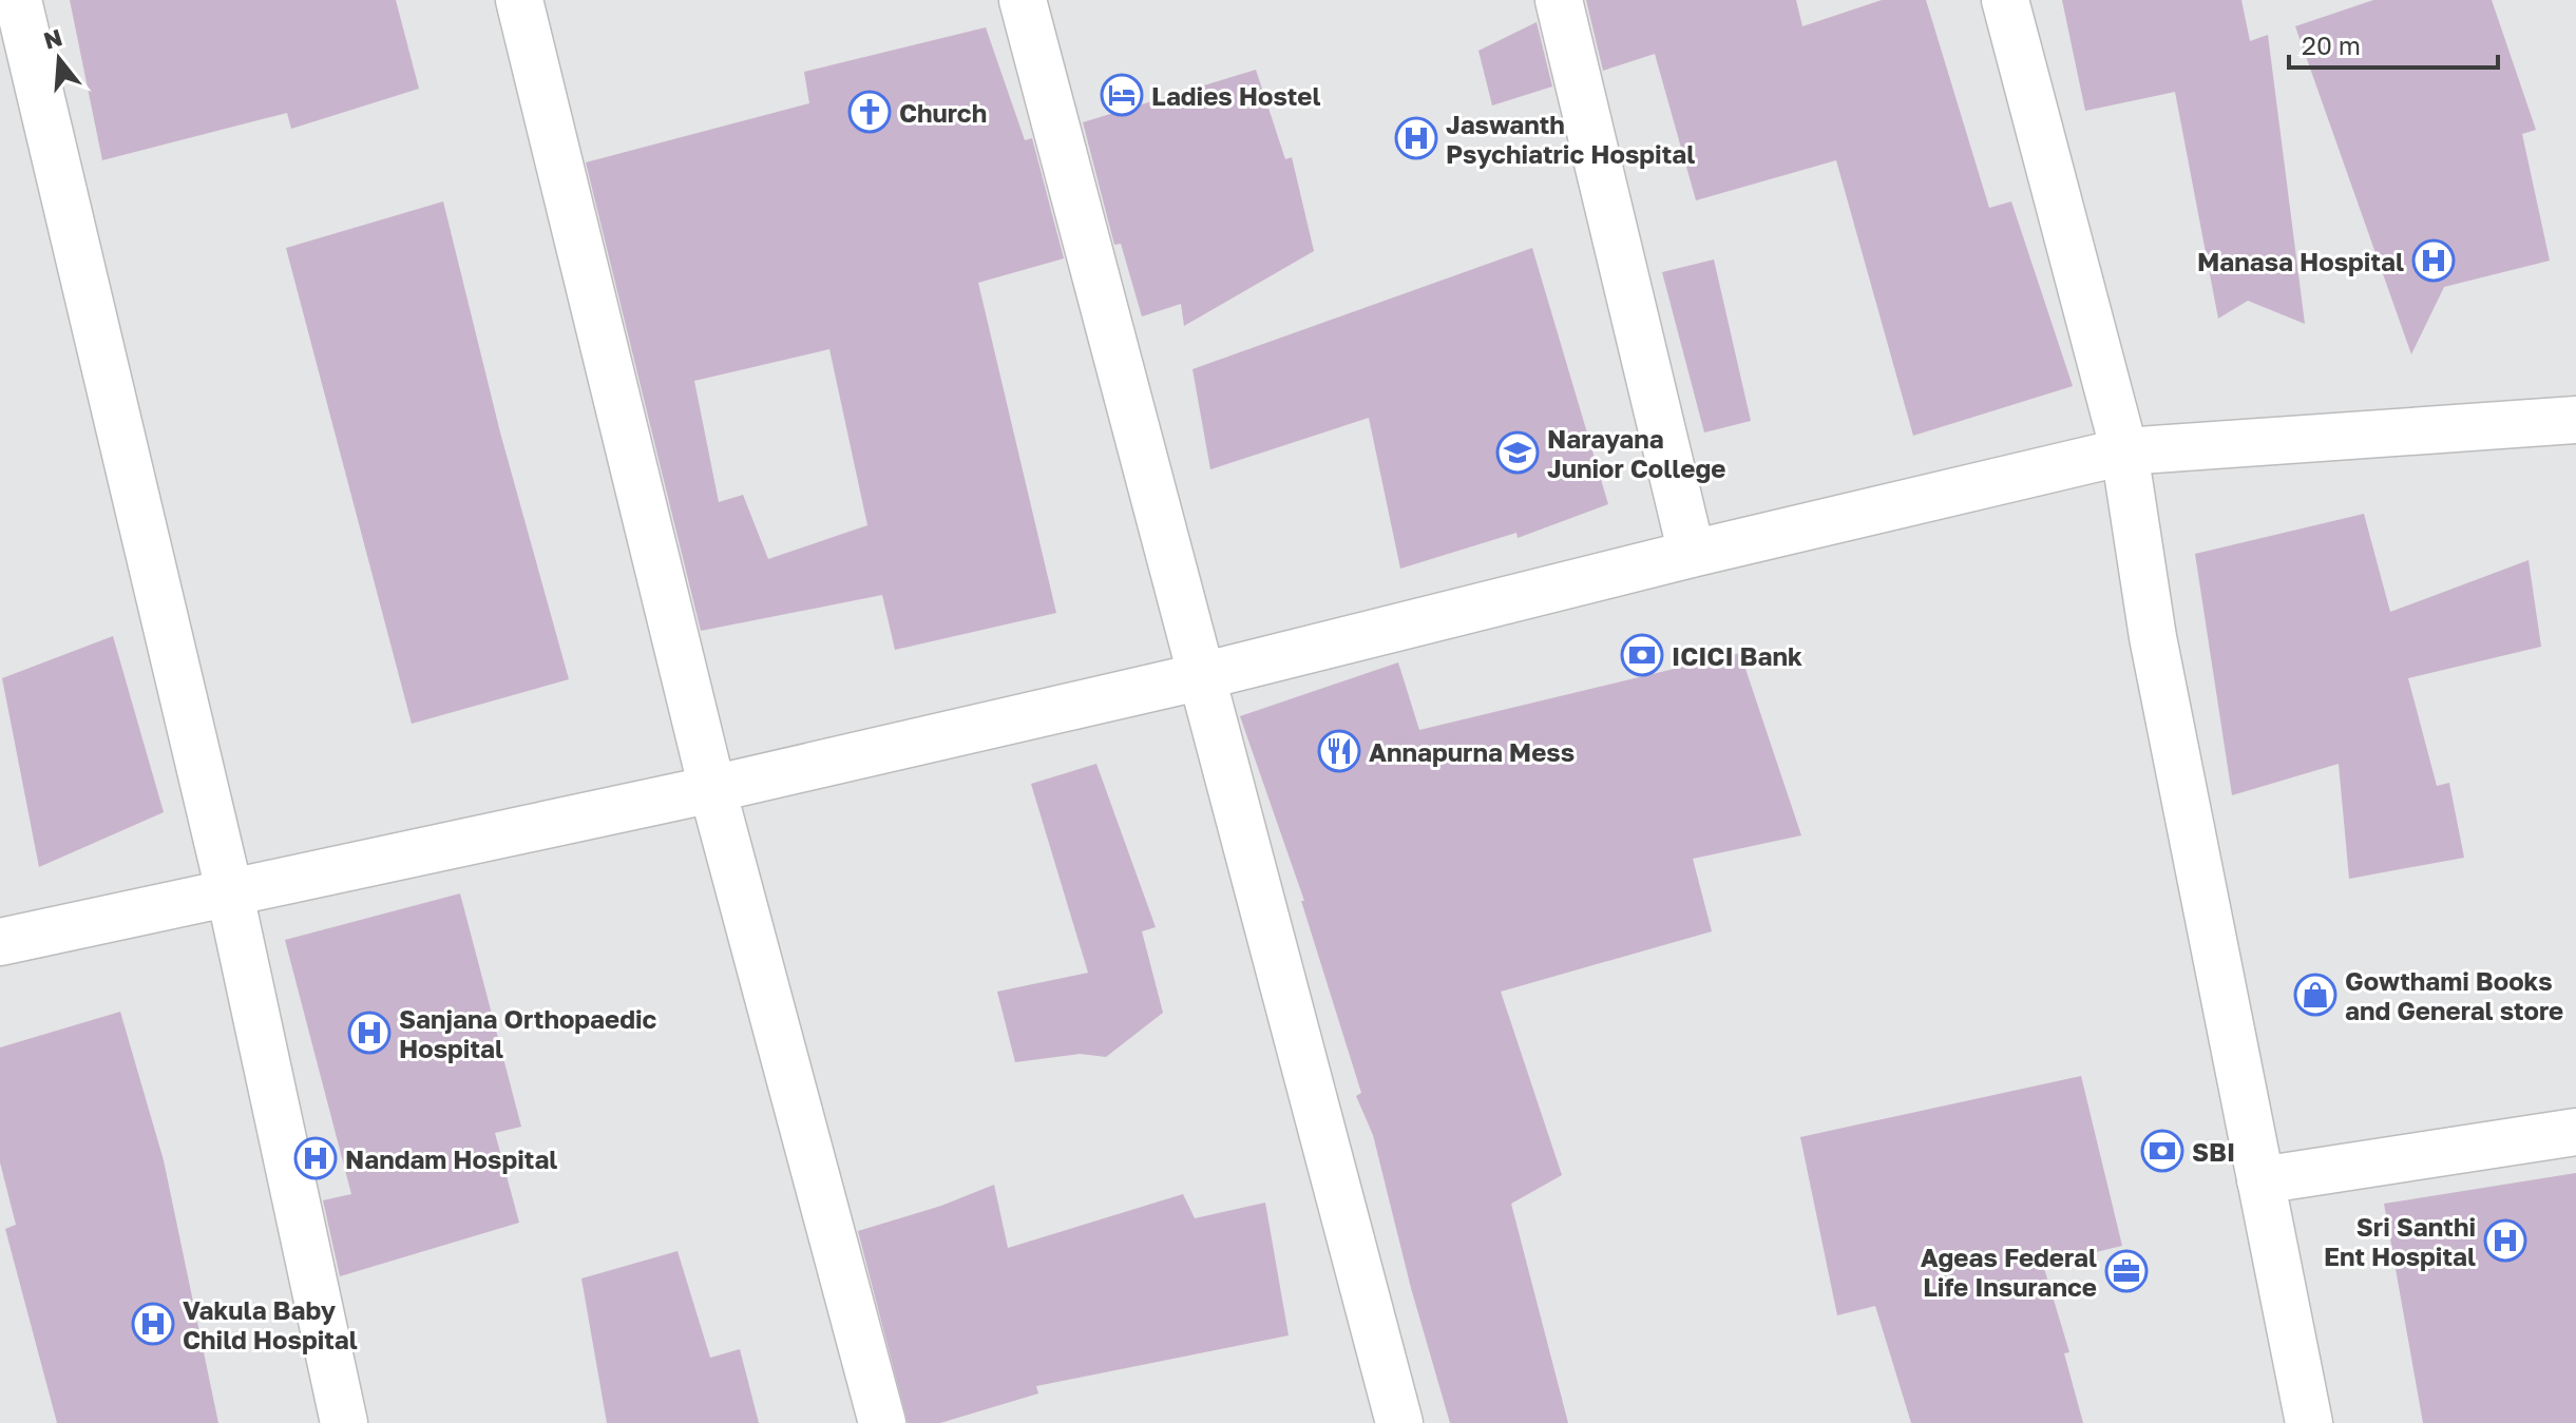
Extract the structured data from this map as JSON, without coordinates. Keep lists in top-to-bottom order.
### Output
{
  "places": {
    "hotel": ["Ladies Hostel"],
    "church": ["Church"],
    "hospital": [
      "Jaswanth Psychiatric Hospital",
      "Manasa Hospital",
      "Sanjana Orthopaedic Hospital",
      "Nandam Hospital",
      "Sri Santhi Ent Hospital",
      "Vakula Baby Child Hospital"
    ],
    "school or university": ["Narayana Junior College"],
    "bank": ["ICICI Bank", "SBI"],
    "restaurant": ["Annapurna Mess"],
    "shop": ["Gowthami Books and General store"],
    "office": ["Ageas Federal Life Insurance"]
  },
  "scale_bar": "20 m",
  "north": "top"
}
